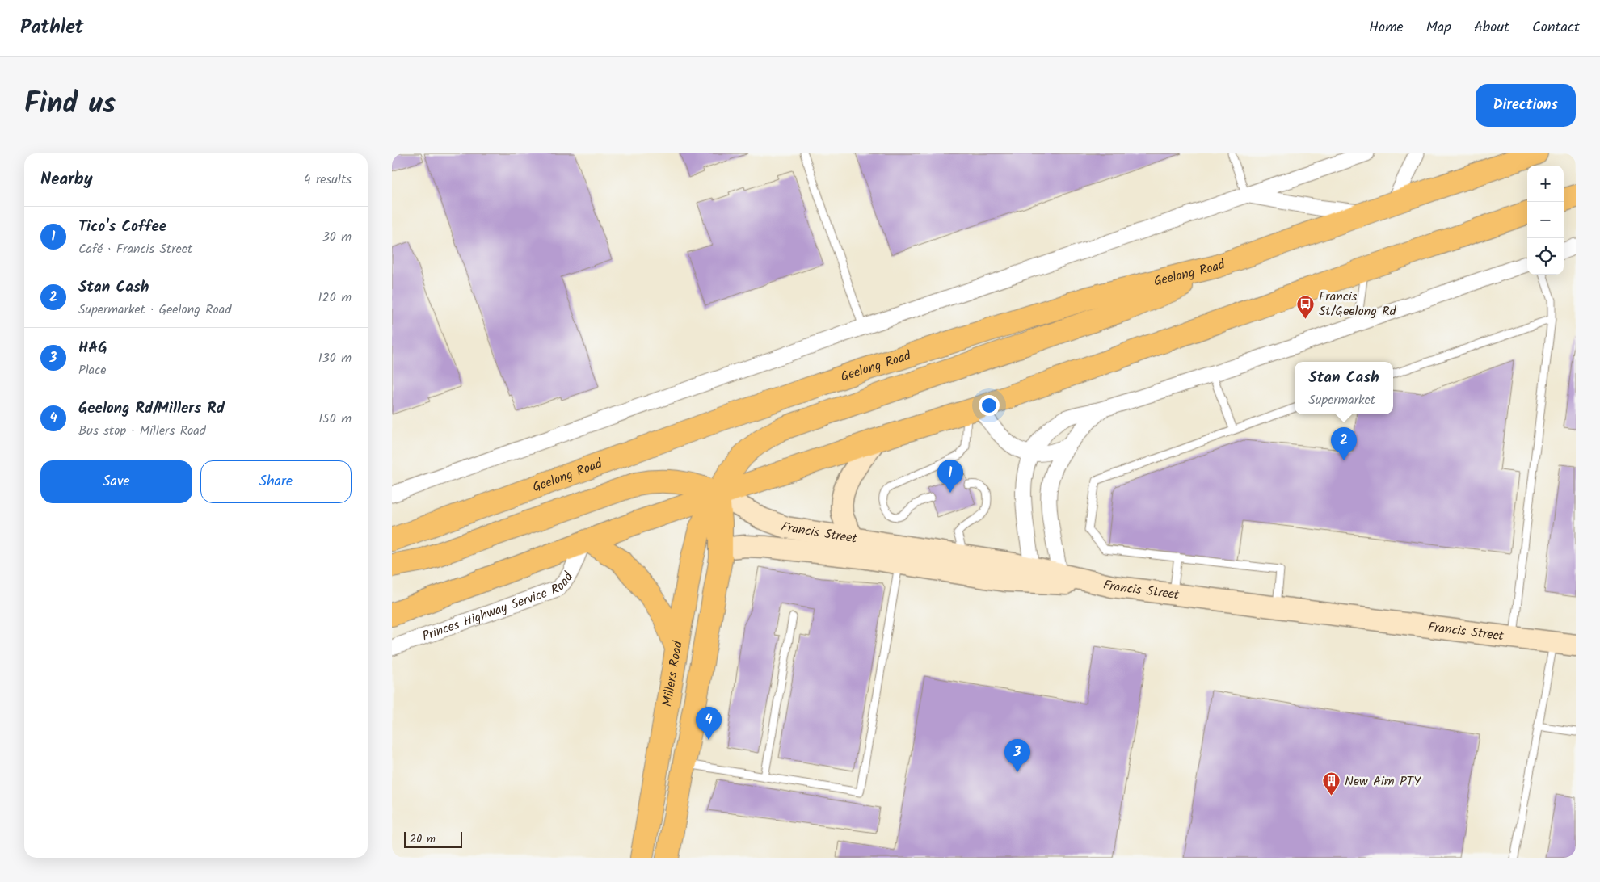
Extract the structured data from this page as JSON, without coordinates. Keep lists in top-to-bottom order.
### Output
{
  "streets": {
    "main road": ["Geelong Road", "Francis Street", "Millers Road"],
    "street": ["Princes Highway Service Road"]
  },
  "crossings": [
    ["Francis Street", "Millers Road"]
  ],
  "places": {
    "bus stop": ["Francis St/Geelong Rd"],
    "building": ["New Aim PTY"]
  },
  "scale_bar": "20 m",
  "page": {
    "header": "Pathlet",
    "nav": [
      "Home",
      "Map",
      "About",
      "Contact"
    ],
    "title": "Find us",
    "buttons": [
      "Directions",
      ["Save", "Share"]
    ],
    "heading": ["Nearby", "4 results"],
    "map_buttons": ["+", "−"],
    "list": [
      {
        "mark": "1",
        "name": "Tico's Coffee",
        "note": "Café · Francis Street",
        "value": "30 m"
      },
      {
        "mark": "2",
        "name": "Stan Cash",
        "note": "Supermarket · Geelong Road",
        "value": "120 m"
      },
      {
        "mark": "3",
        "name": "HAG",
        "note": "Place",
        "value": "130 m"
      },
      {
        "mark": "4",
        "name": "Geelong Rd/Millers Rd",
        "note": "Bus stop · Millers Road",
        "value": "150 m"
      }
    ],
    "popup": ["Stan Cash", "Supermarket"],
    "pins": [
      "2",
      "1",
      "4",
      "3"
    ],
    "scale": "20 m"
  }
}
